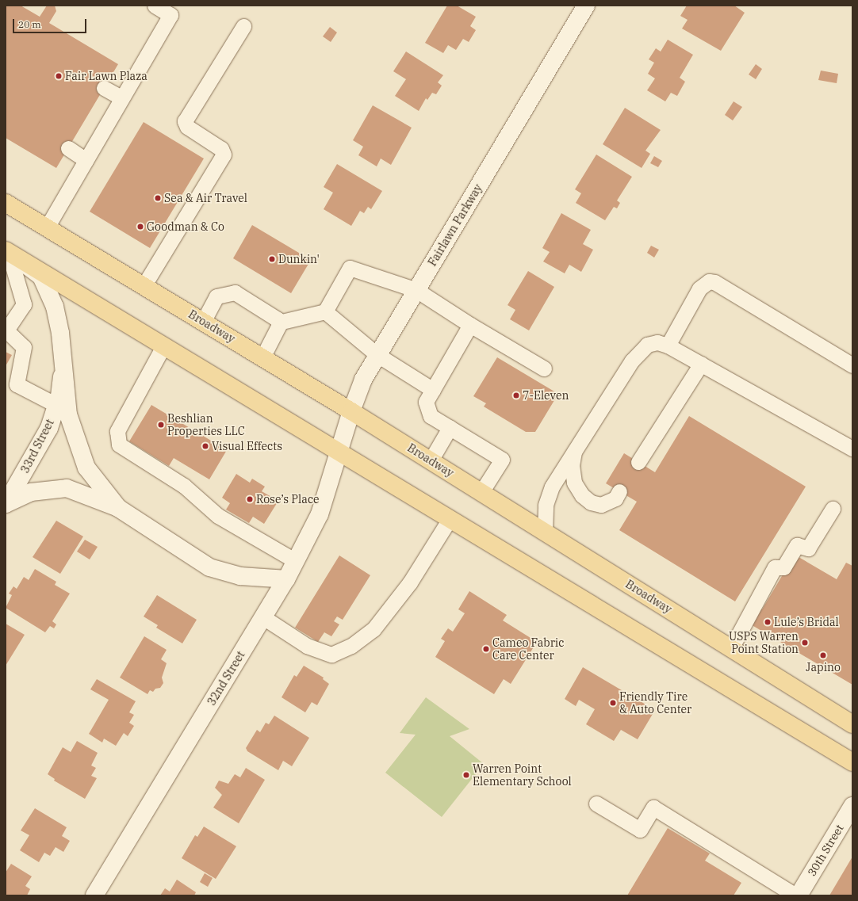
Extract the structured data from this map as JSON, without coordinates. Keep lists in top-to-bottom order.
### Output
{
  "streets": {
    "main road": ["Broadway"],
    "street": [
      "Fairlawn Parkway",
      "33rd Street",
      "32nd Street",
      "30th Street"
    ]
  },
  "crossings": [
    ["Fairlawn Parkway", "Broadway"],
    ["Fairlawn Parkway", "32nd Street"]
  ],
  "places": [
    "Fair Lawn Plaza",
    "Sea & Air Travel",
    "Goodman & Co",
    "Dunkin'",
    "7-Eleven",
    "Beshlian Properties LLC",
    "Visual Effects",
    "Rose’s Place",
    "Lule’s Bridal",
    "USPS Warren Point Station",
    "Cameo Fabric Care Center",
    "Japino",
    "Friendly Tire & Auto Center",
    "Warren Point Elementary School"
  ],
  "scale_bar": "20 m"
}
